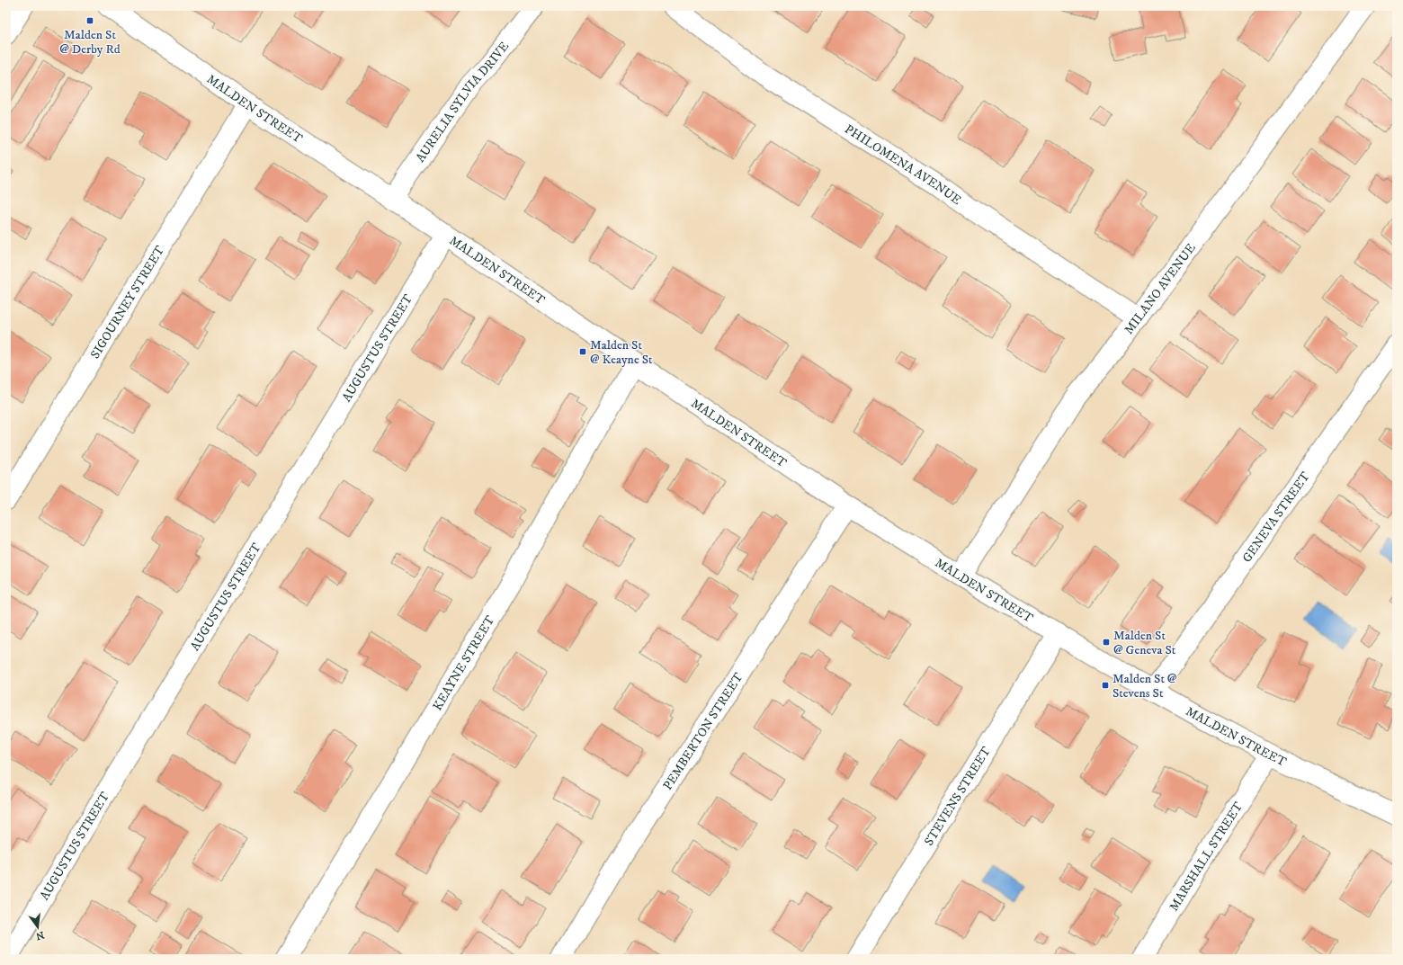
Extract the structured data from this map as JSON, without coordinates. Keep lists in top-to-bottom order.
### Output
{
  "streets": {
    "street": [
      "AURELIA SYLVIA DRIVE",
      "MALDEN STREET",
      "PHILOMENA AVENUE",
      "MILANO AVENUE",
      "SIGOURNEY STREET",
      "AUGUSTUS STREET",
      "GENEVA STREET",
      "KEAYNE STREET",
      "PEMBERTON STREET",
      "STEVENS STREET",
      "MARSHALL STREET"
    ]
  },
  "crossings": [
    ["AURELIA SYLVIA DRIVE", "MALDEN STREET"],
    ["MALDEN STREET", "MILANO AVENUE"],
    ["MALDEN STREET", "SIGOURNEY STREET"],
    ["MALDEN STREET", "AUGUSTUS STREET"],
    ["MALDEN STREET", "GENEVA STREET"],
    ["MALDEN STREET", "KEAYNE STREET"],
    ["MALDEN STREET", "PEMBERTON STREET"],
    ["MALDEN STREET", "STEVENS STREET"],
    ["MALDEN STREET", "MARSHALL STREET"],
    ["PHILOMENA AVENUE", "MILANO AVENUE"]
  ],
  "places": {
    "transit": [
      "Malden St @ Derby Rd",
      "Malden St @ Keayne St",
      "Malden St @ Geneva St",
      "Malden St @ Stevens St"
    ]
  },
  "north": "bottom"
}
